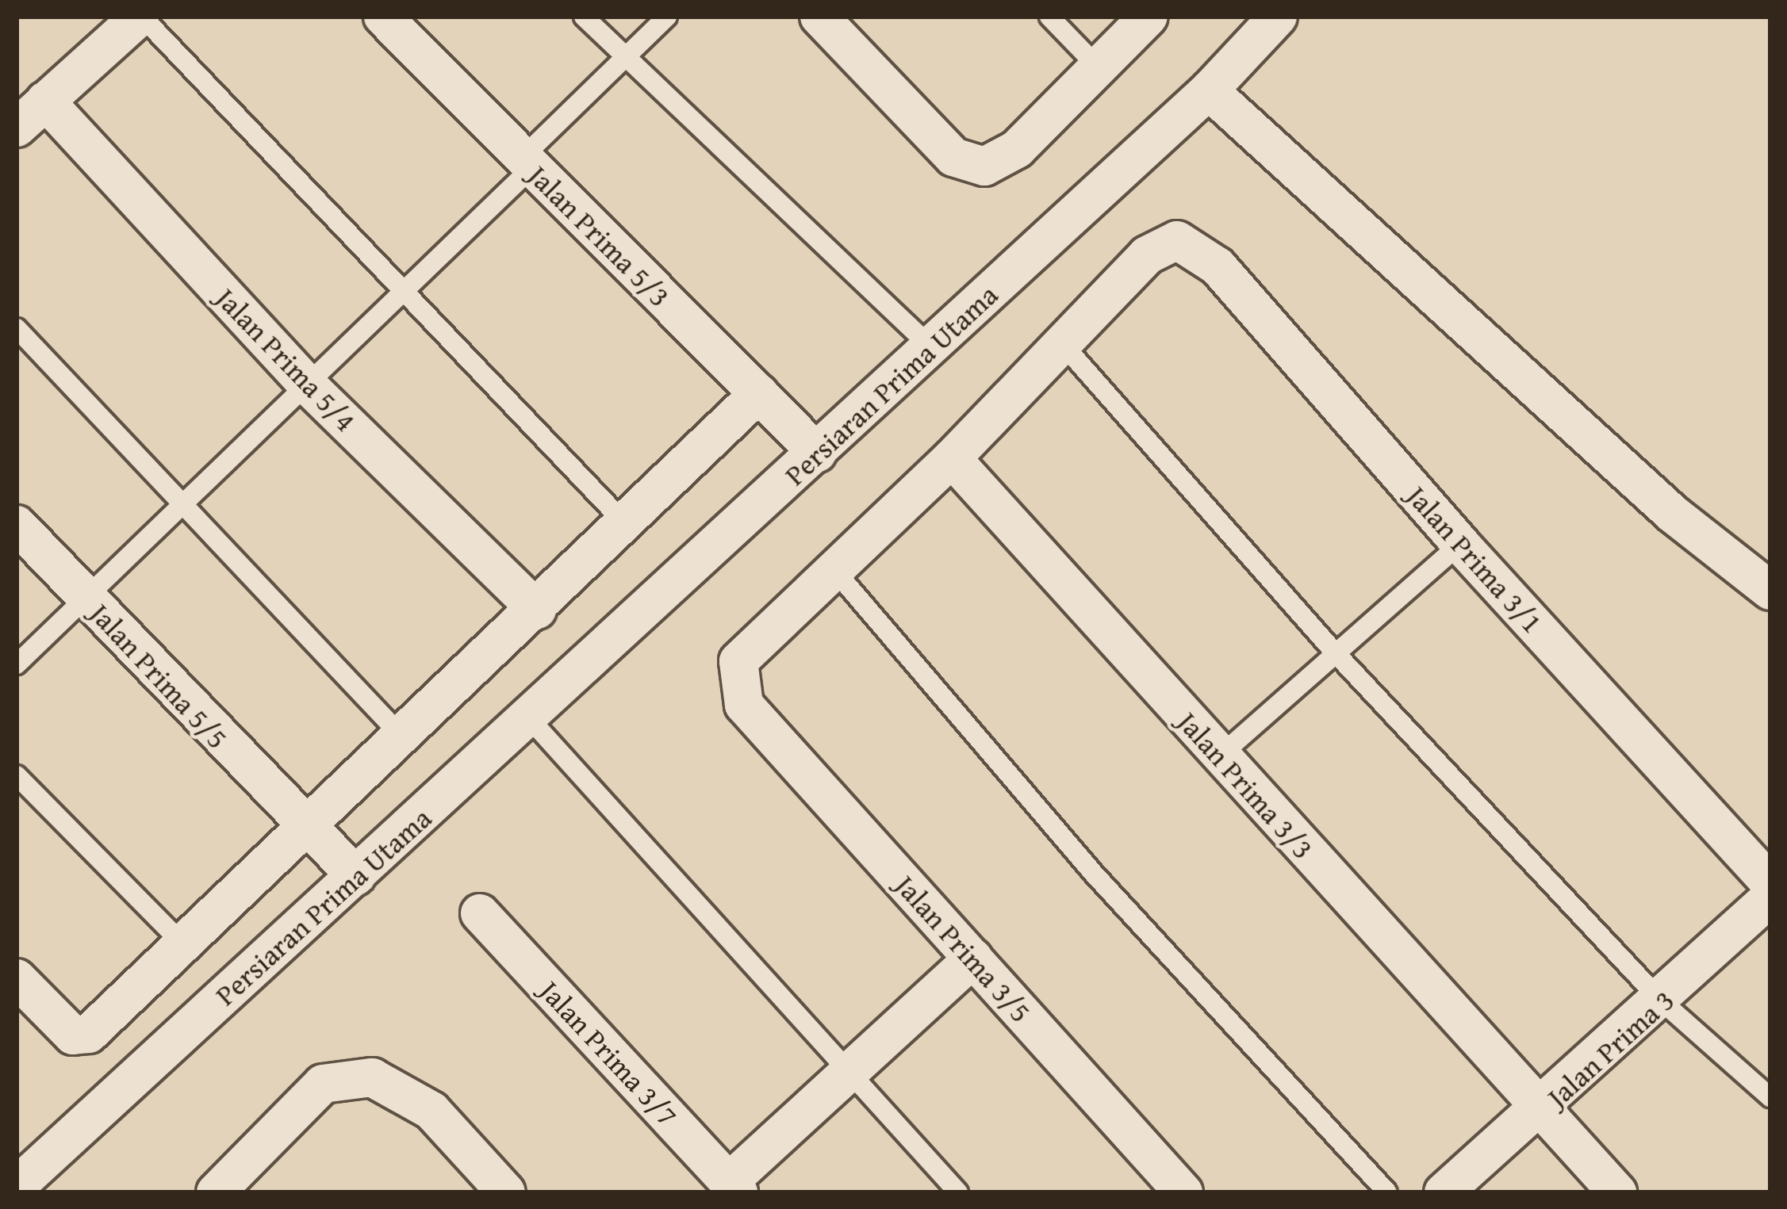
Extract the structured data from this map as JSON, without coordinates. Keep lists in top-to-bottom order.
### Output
{
  "streets": {
    "street": [
      "Jalan Prima 5/3",
      "Jalan Prima 5/4",
      "Persiaran Prima Utama",
      "Jalan Prima 3/1",
      "Jalan Prima 5/5",
      "Jalan Prima 3/3",
      "Jalan Prima 3/5",
      "Jalan Prima 3",
      "Jalan Prima 3/7"
    ]
  },
  "crossings": [
    ["Jalan Prima 5/3", "Persiaran Prima Utama"],
    ["Persiaran Prima Utama", "Jalan Prima 5/5"],
    ["Jalan Prima 3/3", "Jalan Prima 3"]
  ]
}
